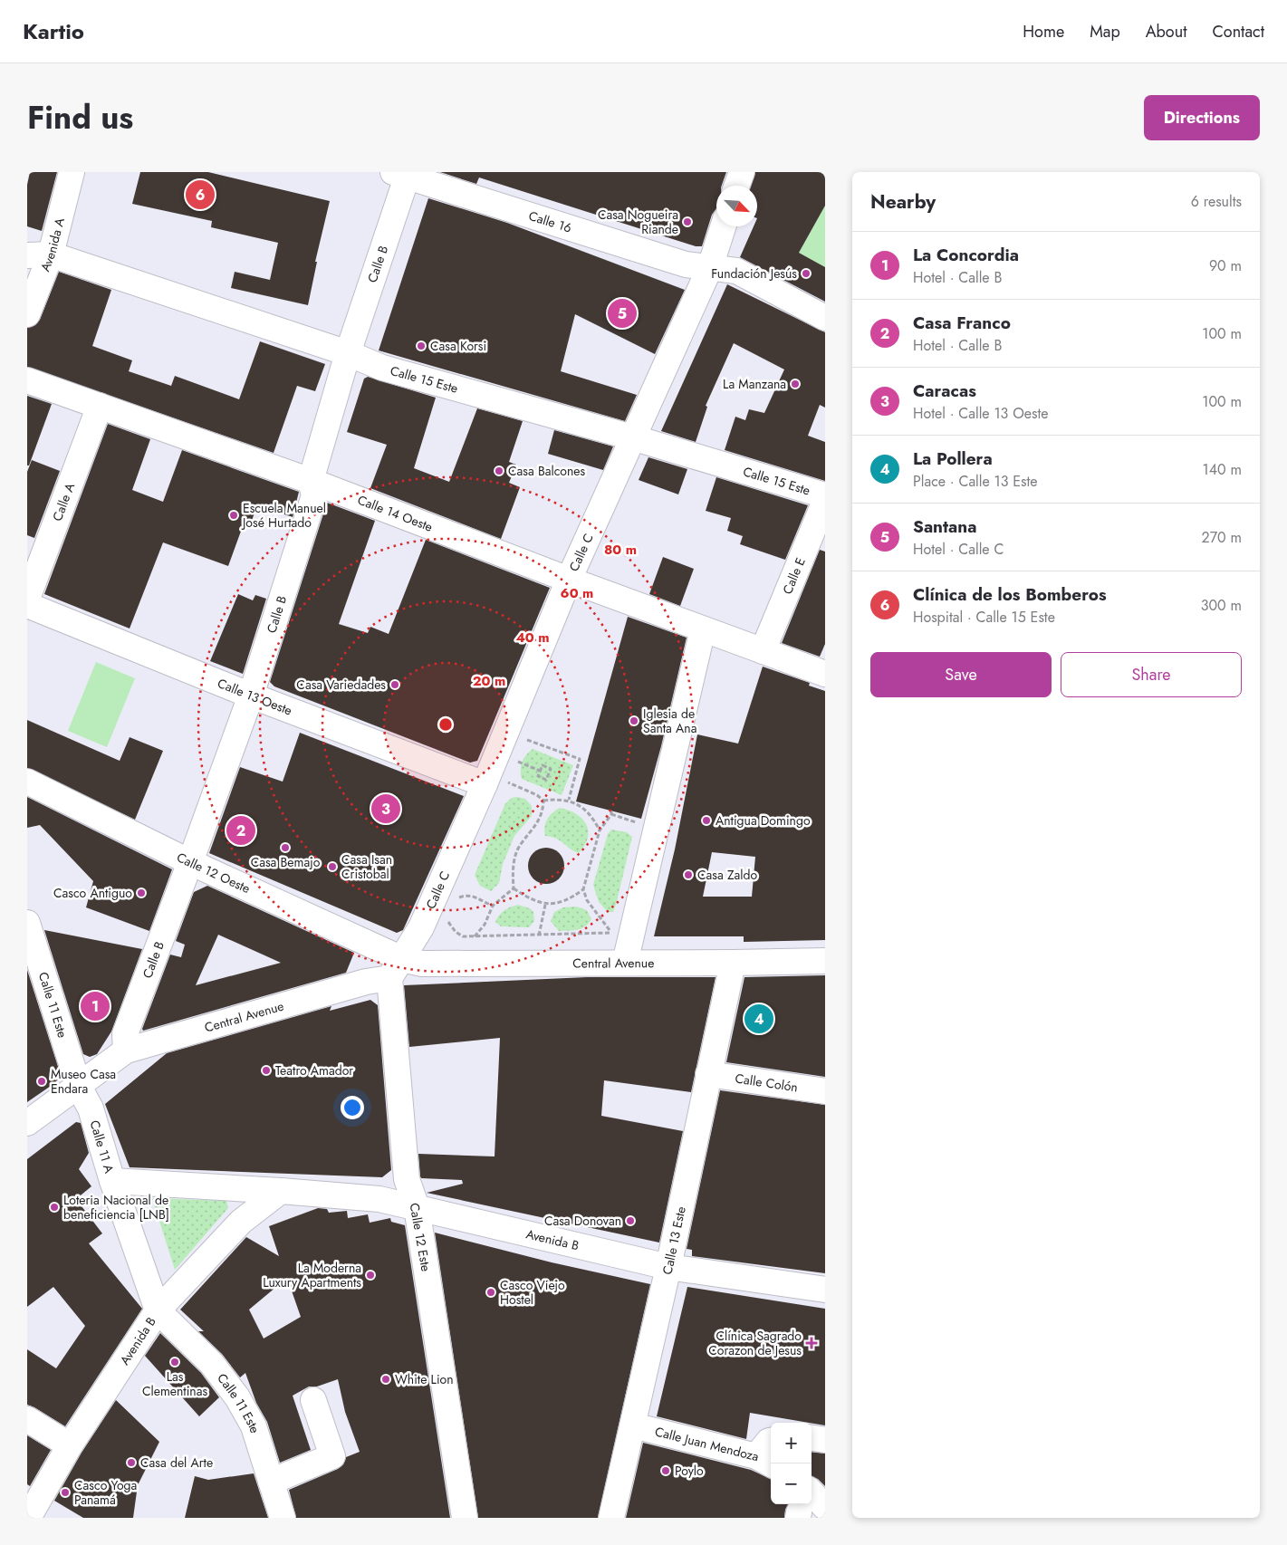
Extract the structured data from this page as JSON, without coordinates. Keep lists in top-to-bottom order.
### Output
{
  "streets": {
    "street": [
      "Calle 16",
      "Avenida A",
      "Calle B",
      "Calle 15 Este",
      "Calle A",
      "Calle 14 Oeste",
      "Calle C",
      "Calle E",
      "Calle 13 Oeste",
      "Calle 12 Oeste",
      "Central Avenue",
      "Calle 11 Este",
      "Calle Colón",
      "Calle 11 A",
      "Calle 12 Este",
      "Avenida B",
      "Calle 13 Este",
      "Calle Juan Mendoza"
    ]
  },
  "crossings": [
    ["Calle 16", "Calle B"],
    ["Calle 16", "Calle C"],
    ["Avenida A", "Calle 15 Este"],
    ["Calle B", "Calle 15 Este"],
    ["Calle B", "Calle 14 Oeste"],
    ["Calle B", "Calle 13 Oeste"],
    ["Calle B", "Calle 12 Oeste"],
    ["Calle B", "Central Avenue"],
    ["Calle 15 Este", "Calle C"],
    ["Calle A", "Calle 14 Oeste"],
    ["Calle 14 Oeste", "Calle C"],
    ["Calle 14 Oeste", "Calle E"],
    ["Calle C", "Calle 13 Oeste"],
    ["Calle C", "Calle 12 Oeste"],
    ["Calle C", "Central Avenue"],
    ["Calle C", "Calle 12 Este"],
    ["Calle 12 Oeste", "Central Avenue"],
    ["Calle 12 Oeste", "Calle 12 Este"],
    ["Central Avenue", "Calle 12 Este"],
    ["Central Avenue", "Calle 13 Este"],
    ["Calle 11 Este", "Calle 11 A"],
    ["Calle 11 Este", "Avenida B"],
    ["Calle Colón", "Calle 13 Este"],
    ["Calle 11 A", "Avenida B"],
    ["Calle 12 Este", "Avenida B"],
    ["Avenida B", "Calle 13 Este"],
    ["Calle 13 Este", "Calle Juan Mendoza"]
  ],
  "places": {
    "other": [
      "Casa Nogueira Riande",
      "Fundación Jesús",
      "Casa Korsi",
      "La Manzana",
      "Casa Balcones",
      "Escuela Manuel José Hurtado",
      "Casa Variedades",
      "Iglesia de Santa Ana",
      "Antigua Domingo",
      "Casa Bemajo",
      "Casa Isan Cristobal",
      "Casa Zaldo",
      "Casco Antiguo",
      "Teatro Amador",
      "Museo Casa Endara",
      "Loteria Nacional de beneficiencia [LNB]",
      "Casa Donovan",
      "La Moderna Luxury Apartments",
      "Casco Viejo Hostel",
      "Las Clementinas",
      "White Lion",
      "Casa del Arte",
      "Poylo",
      "Casco Yoga Panamá"
    ],
    "health": ["Clínica Sagrado Corazon de Jesus"]
  },
  "north": "bottom right",
  "page": {
    "header": "Kartio",
    "nav": [
      "Home",
      "Map",
      "About",
      "Contact"
    ],
    "title": "Find us",
    "buttons": [
      "Directions",
      ["Save", "Share"]
    ],
    "heading": ["Nearby", "6 results"],
    "pins": [
      "6",
      "5",
      "3",
      "2",
      "1",
      "4"
    ],
    "list": [
      {
        "mark": "1",
        "name": "La Concordia",
        "note": "Hotel · Calle B",
        "value": "90 m"
      },
      {
        "mark": "2",
        "name": "Casa Franco",
        "note": "Hotel · Calle B",
        "value": "100 m"
      },
      {
        "mark": "3",
        "name": "Caracas",
        "note": "Hotel · Calle 13 Oeste",
        "value": "100 m"
      },
      {
        "mark": "4",
        "name": "La Pollera",
        "note": "Place · Calle 13 Este",
        "value": "140 m"
      },
      {
        "mark": "5",
        "name": "Santana",
        "note": "Hotel · Calle C",
        "value": "270 m"
      },
      {
        "mark": "6",
        "name": "Clínica de los Bomberos",
        "note": "Hospital · Calle 15 Este",
        "value": "300 m"
      }
    ],
    "map_buttons": ["+", "−"]
  },
  "rings": [
    "80 m",
    "60 m",
    "40 m",
    "20 m"
  ]
}
